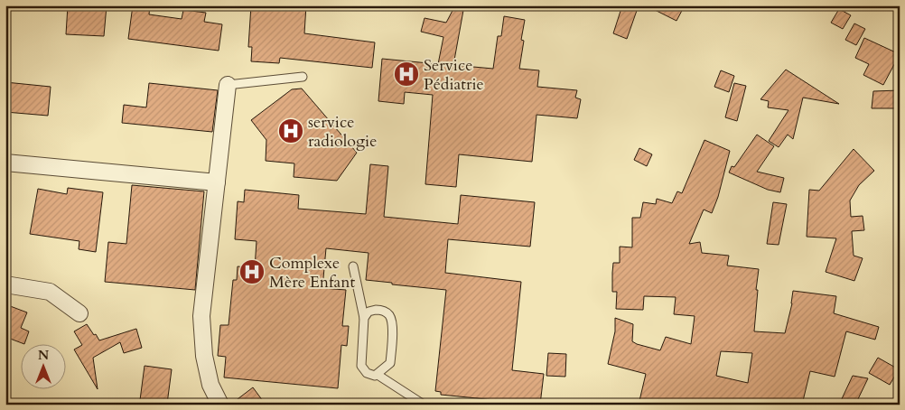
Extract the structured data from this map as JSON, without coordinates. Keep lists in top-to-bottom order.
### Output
{
  "places": {
    "hospital": ["Service Pédiatrie", "service radiologie", "Complexe Mère Enfant"]
  },
  "north": "top"
}
